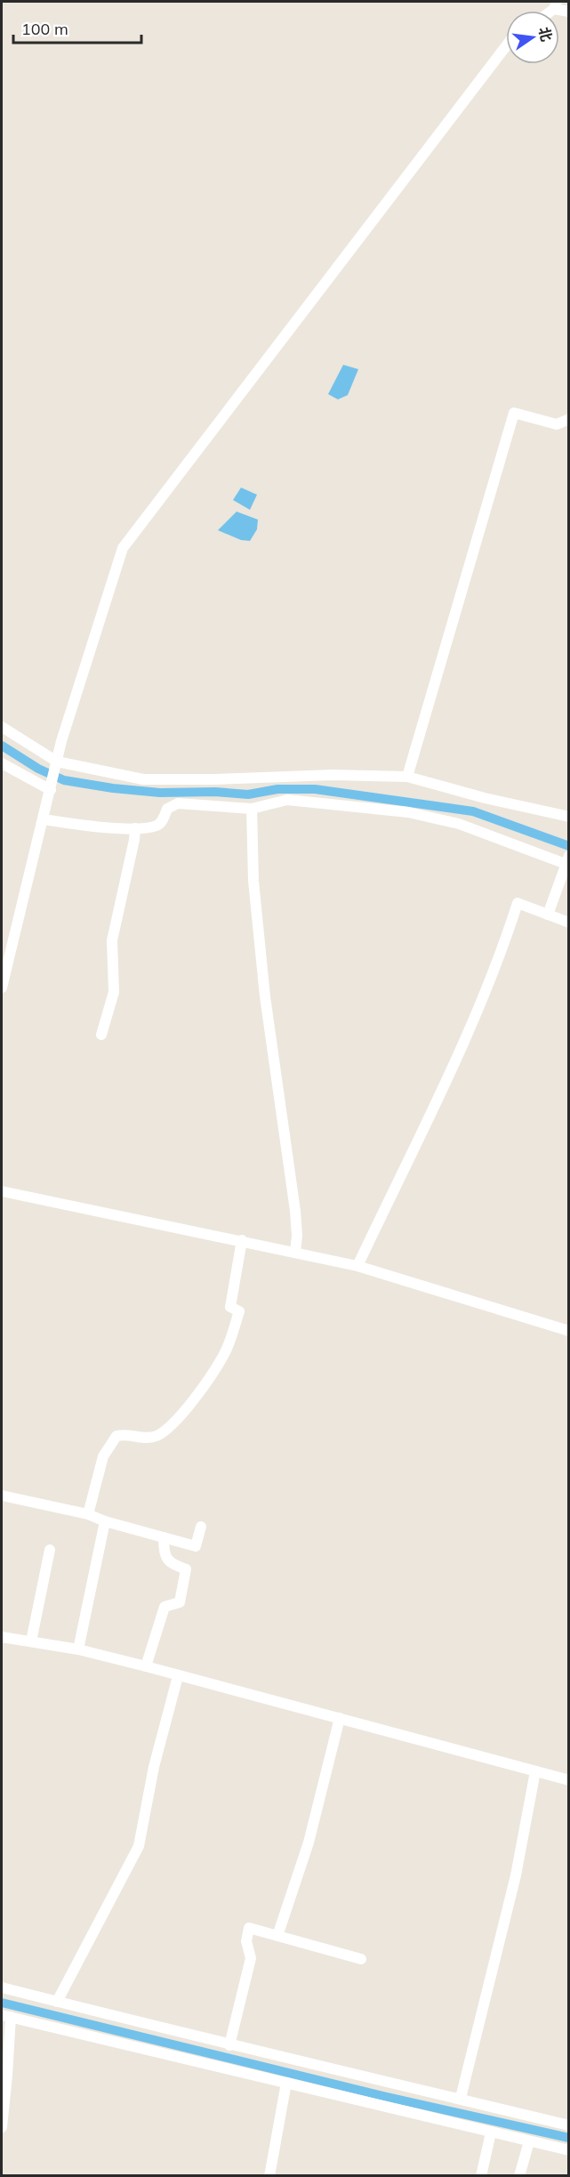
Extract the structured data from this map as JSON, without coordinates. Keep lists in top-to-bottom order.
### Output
{
  "scale_bar": "100 m",
  "north": "right"
}
